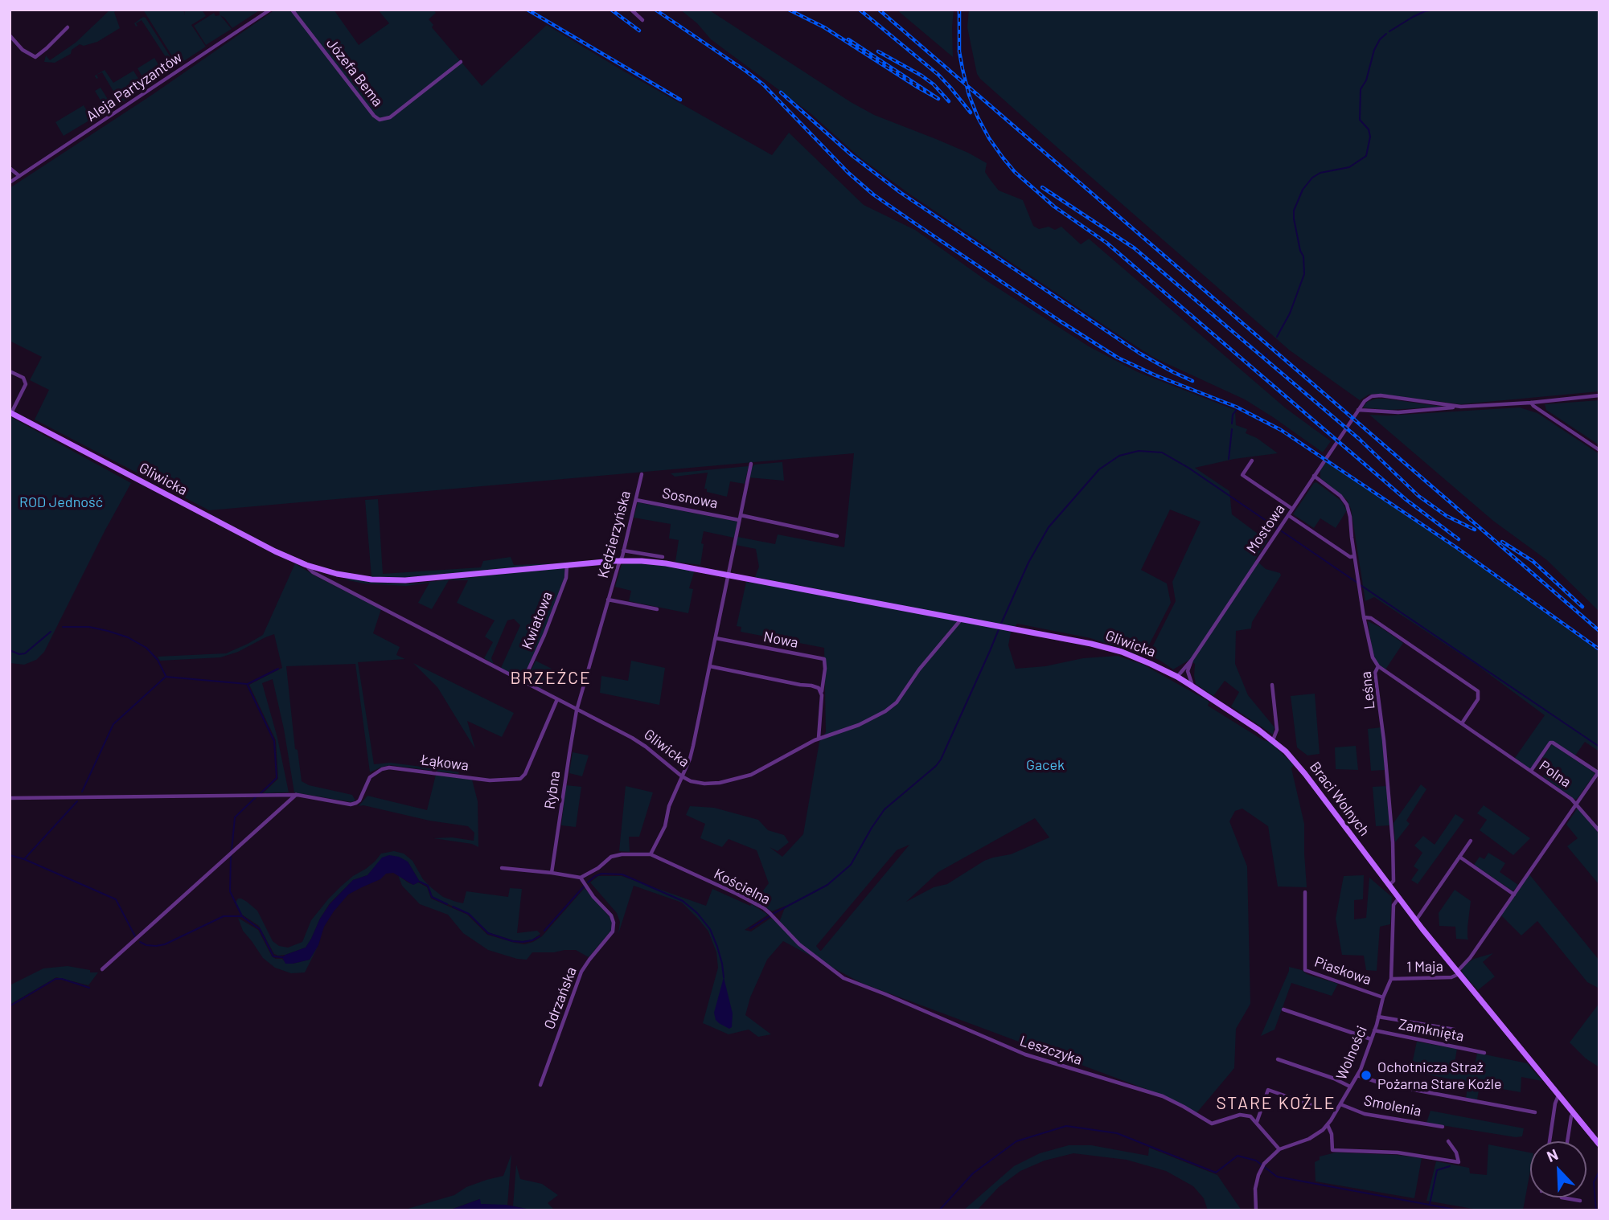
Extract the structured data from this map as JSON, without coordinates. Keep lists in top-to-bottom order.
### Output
{
  "streets": {
    "main road": ["Gliwicka", "Braci Wolnych"],
    "street": [
      "Józefa Bema",
      "Aleja Partyzantów",
      "Sosnowa",
      "Mostowa",
      "Kędzierzyńska",
      "Kwiatowa",
      "Nowa",
      "Leśna",
      "Łąkowa",
      "Polna",
      "Rybna",
      "Kościelna",
      "1 Maja",
      "Piaskowa",
      "Odrzańska",
      "Zamknięta",
      "Leszczyka",
      "Wolności",
      "Smolenia"
    ]
  },
  "crossings": [
    ["Gliwicka", "Mostowa"],
    ["Gliwicka", "Kędzierzyńska"],
    ["Gliwicka", "Kwiatowa"],
    ["Gliwicka", "Nowa"],
    ["Gliwicka", "Łąkowa"],
    ["Gliwicka", "Rybna"],
    ["Gliwicka", "Braci Wolnych"],
    ["Sosnowa", "Kędzierzyńska"],
    ["Mostowa", "Leśna"],
    ["Kędzierzyńska", "Rybna"],
    ["Leśna", "Polna"],
    ["Leśna", "Braci Wolnych"],
    ["Polna", "Braci Wolnych"],
    ["Polna", "1 Maja"],
    ["Braci Wolnych", "1 Maja"],
    ["Braci Wolnych", "Wolności"],
    ["Kościelna", "Leszczyka"],
    ["1 Maja", "Wolności"],
    ["Piaskowa", "Wolności"],
    ["Zamknięta", "Wolności"],
    ["Wolności", "Smolenia"]
  ],
  "districts": ["BRZEŹCE", "STARE KOŹLE"],
  "parks": ["ROD Jedność", "Gacek"],
  "places": ["Ochotnicza Straż Pożarna Stare Koźle"],
  "north": "top left"
}
